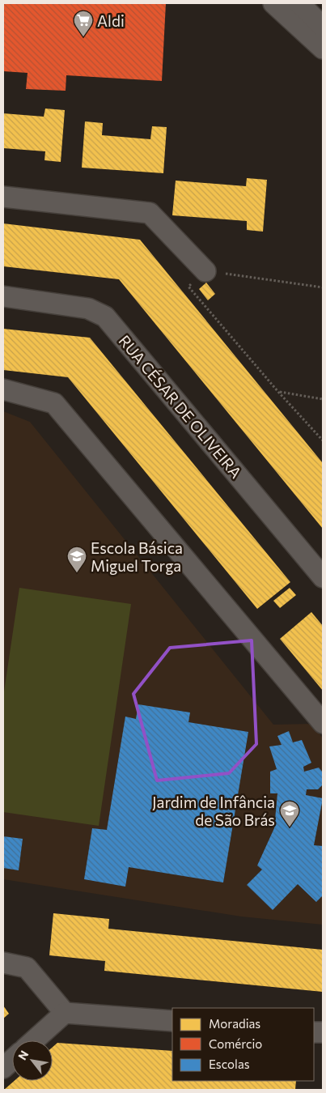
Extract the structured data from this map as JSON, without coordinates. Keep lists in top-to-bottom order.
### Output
{
  "streets": {
    "street": ["RUA CÉSAR DE OLIVEIRA"]
  },
  "places": {
    "supermarket": ["Aldi"],
    "school or university": ["Escola Básica Miguel Torga", "Jardim de Infância de São Brás"]
  },
  "legend": ["Moradias", "Comércio", "Escolas"],
  "north": "top left"
}
